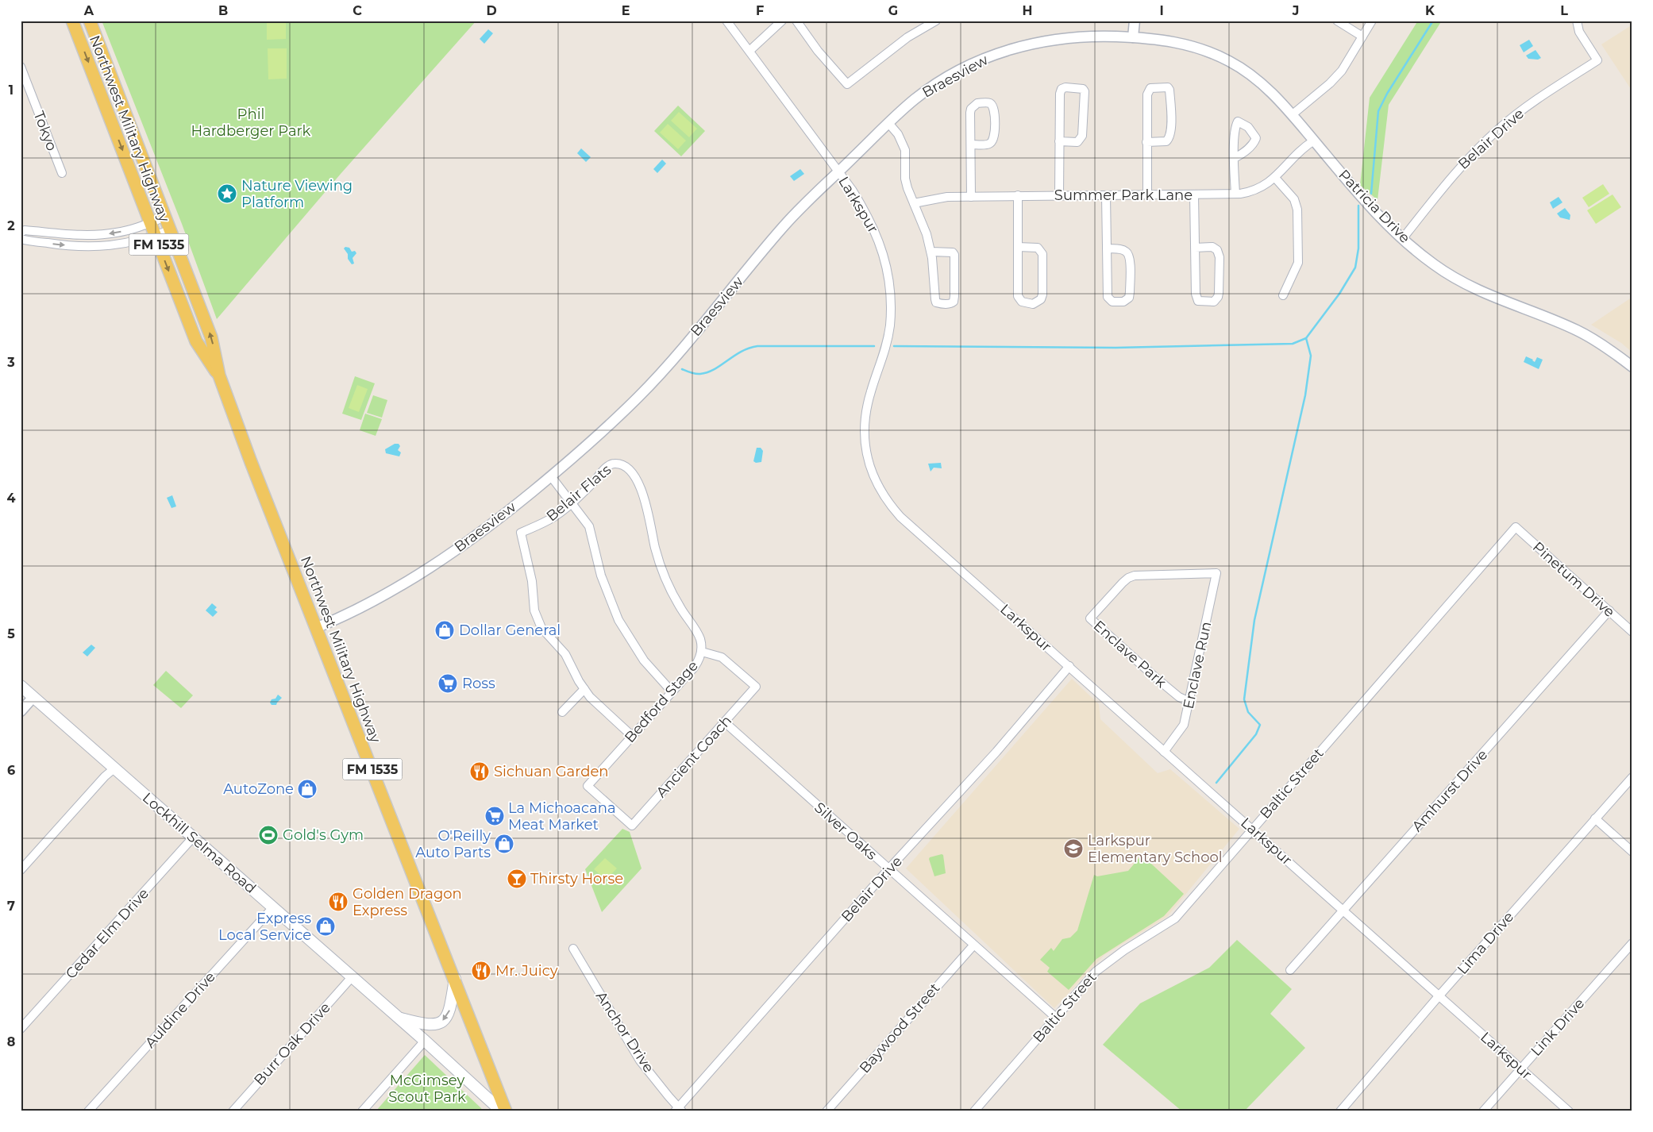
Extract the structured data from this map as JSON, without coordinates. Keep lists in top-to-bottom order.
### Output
{
  "streets": {
    "main road": ["Northwest Military Highway", "FM 1535", "Lockhill Selma Road"],
    "street": [
      "Braesview",
      "Tokyo",
      "Belair Drive",
      "Summer Park Lane",
      "Larkspur",
      "Patricia Drive",
      "Belair Flats",
      "Pinetum Drive",
      "Enclave Park",
      "Enclave Run",
      "Bedford Stage",
      "Ancient Coach",
      "Baltic Street",
      "Amhurst Drive",
      "Silver Oaks",
      "Cedar Elm Drive",
      "Lima Drive",
      "Auldine Drive",
      "Link Drive",
      "Baywood Street",
      "Anchor Drive",
      "Burr Oak Drive"
    ]
  },
  "crossings": [
    ["Braesview", "Northwest Military Highway"],
    ["Braesview", "Larkspur"],
    ["Braesview", "Patricia Drive"],
    ["Belair Drive", "Larkspur"],
    ["Belair Drive", "Patricia Drive"],
    ["Belair Drive", "Silver Oaks"],
    ["Belair Drive", "Anchor Drive"],
    ["Summer Park Lane", "Patricia Drive"],
    ["Larkspur", "Enclave Run"],
    ["Larkspur", "Baltic Street"],
    ["Larkspur", "Amhurst Drive"],
    ["Larkspur", "Lima Drive"],
    ["Larkspur", "Link Drive"],
    ["Belair Flats", "Bedford Stage"],
    ["Pinetum Drive", "Baltic Street"],
    ["Pinetum Drive", "Amhurst Drive"],
    ["Enclave Park", "Enclave Run"],
    ["Bedford Stage", "Ancient Coach"],
    ["Ancient Coach", "Silver Oaks"],
    ["Baltic Street", "Silver Oaks"],
    ["Silver Oaks", "Baywood Street"],
    ["Lockhill Selma Road", "Cedar Elm Drive"],
    ["Lockhill Selma Road", "Auldine Drive"],
    ["Lockhill Selma Road", "Burr Oak Drive"]
  ],
  "parks": ["Phil Hardberger Park", "McGimsey Scout Park"],
  "places": {
    "place": ["Nature Viewing Platform"],
    "shop": [
      "Dollar General",
      "AutoZone",
      "O'Reilly Auto Parts",
      "Express Local Service"
    ],
    "supermarket": ["Ross", "La Michoacana Meat Market"],
    "restaurant": ["Sichuan Garden", "Golden Dragon Express", "Mr. Juicy"],
    "sports": ["Gold's Gym"],
    "school or university": ["Larkspur Elementary School"],
    "bar": ["Thirsty Horse"]
  },
  "grid": {
    "columns": [
      "A",
      "B",
      "C",
      "D",
      "E",
      "F",
      "G",
      "H",
      "I",
      "J",
      "K",
      "L"
    ],
    "rows": [
      "1",
      "2",
      "3",
      "4",
      "5",
      "6",
      "7",
      "8"
    ]
  }
}
